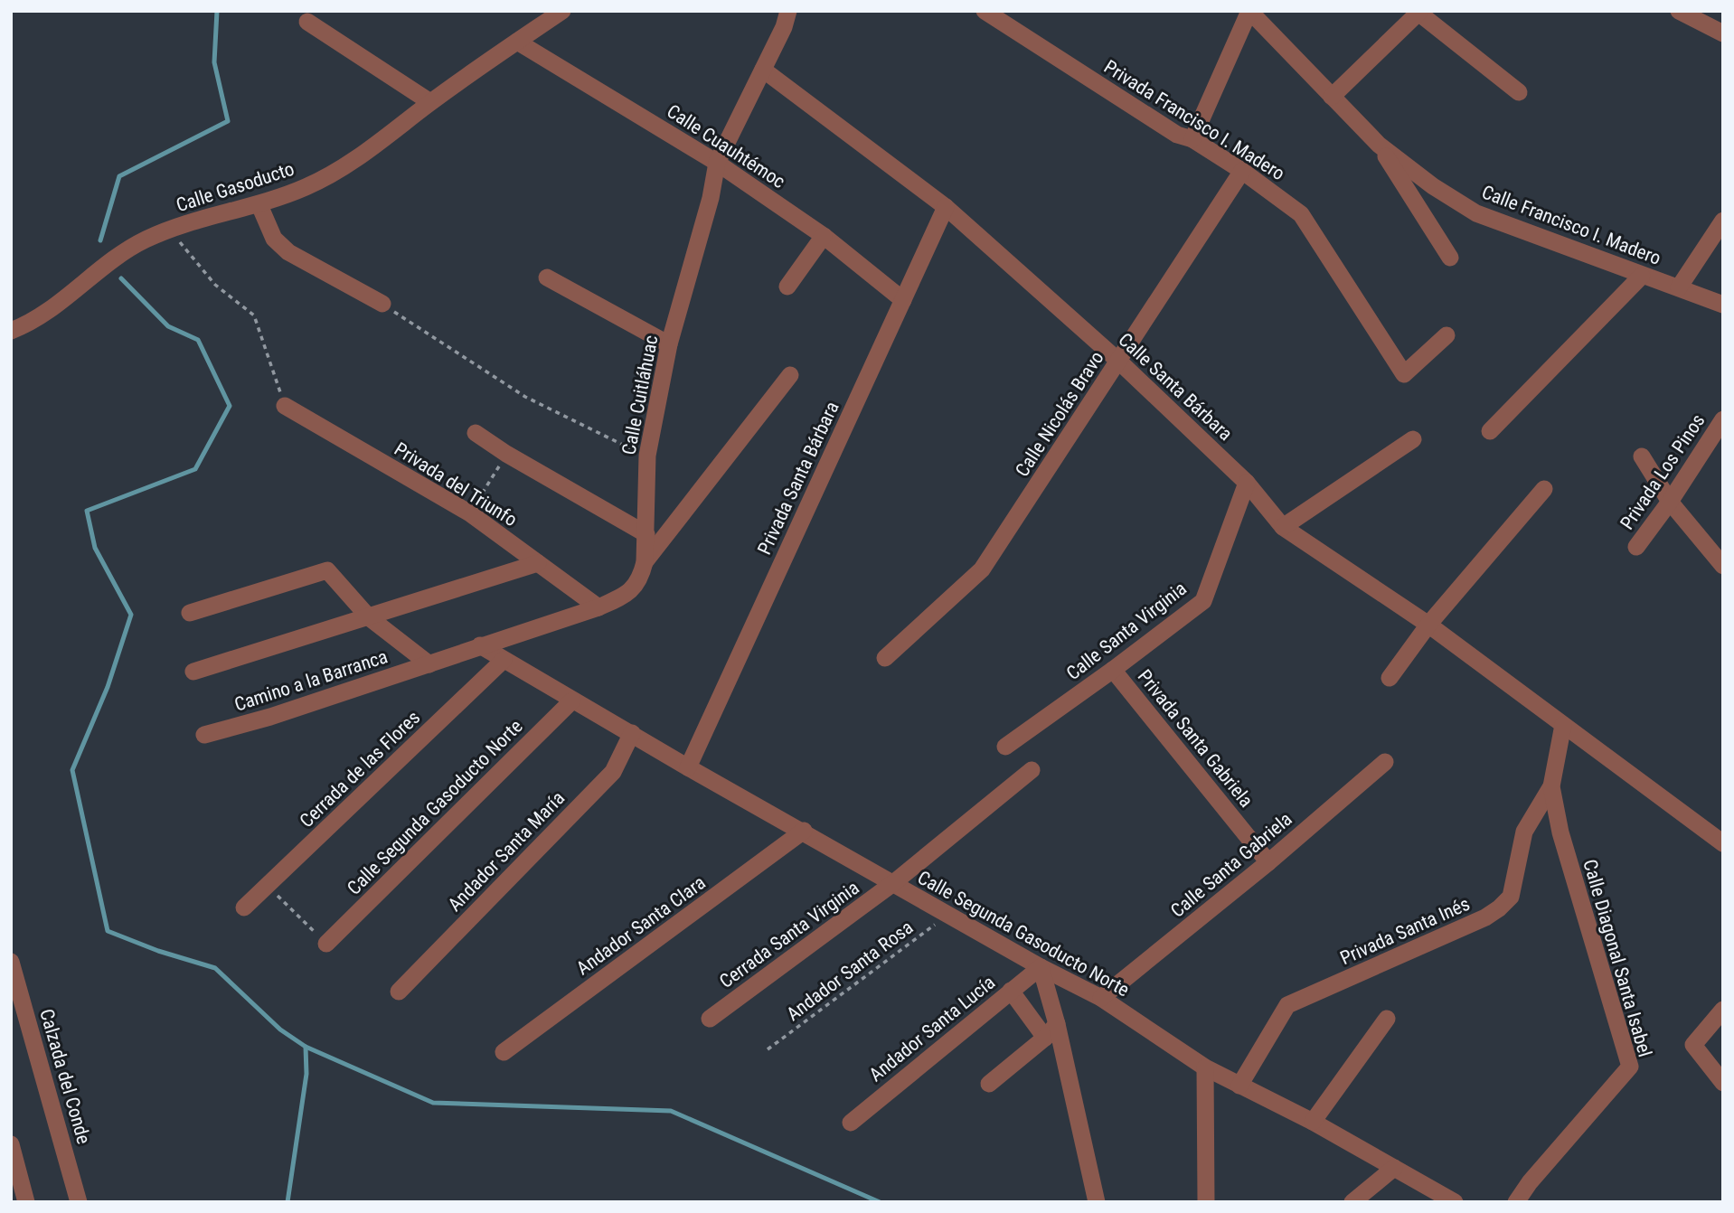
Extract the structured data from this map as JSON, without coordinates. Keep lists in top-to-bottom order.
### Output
{
  "streets": {
    "street": [
      "Privada Francisco I. Madero",
      "Calle Cuauhtémoc",
      "Calle Gasoducto",
      "Calle Francisco I. Madero",
      "Calle Santa Bárbara",
      "Calle Cuitláhuac",
      "Calle Nicolás Bravo",
      "Privada Los Pinos",
      "Privada Santa Bárbara",
      "Privada del Triunfo",
      "Calle Santa Virginia",
      "Camino a la Barranca",
      "Privada Santa Gabriela",
      "Cerrada de las Flores",
      "Calle Segunda Gasoducto Norte",
      "Andador Santa María",
      "Calle Santa Gabriela",
      "Andador Santa Clara",
      "Privada Santa Inés",
      "Cerrada Santa Virginia",
      "Calle Diagonal Santa Isabel",
      "Andador Santa Lucía",
      "Calzada del Conde"
    ],
    "path": ["Andador Santa Rosa"]
  },
  "crossings": [
    ["Privada Francisco I. Madero", "Calle Nicolás Bravo"],
    ["Calle Cuauhtémoc", "Calle Gasoducto"],
    ["Calle Cuauhtémoc", "Calle Cuitláhuac"],
    ["Calle Cuauhtémoc", "Privada Santa Bárbara"],
    ["Calle Santa Bárbara", "Calle Cuitláhuac"],
    ["Calle Santa Bárbara", "Calle Nicolás Bravo"],
    ["Calle Santa Bárbara", "Privada Santa Bárbara"],
    ["Calle Santa Bárbara", "Calle Santa Virginia"],
    ["Calle Santa Bárbara", "Calle Diagonal Santa Isabel"],
    ["Calle Cuitláhuac", "Privada del Triunfo"],
    ["Calle Cuitláhuac", "Camino a la Barranca"],
    ["Calle Cuitláhuac", "Calle Segunda Gasoducto Norte"],
    ["Privada Santa Bárbara", "Calle Segunda Gasoducto Norte"],
    ["Calle Santa Virginia", "Privada Santa Gabriela"],
    ["Privada Santa Gabriela", "Calle Santa Gabriela"],
    ["Cerrada de las Flores", "Calle Segunda Gasoducto Norte"],
    ["Calle Segunda Gasoducto Norte", "Andador Santa María"],
    ["Calle Segunda Gasoducto Norte", "Calle Santa Gabriela"],
    ["Calle Segunda Gasoducto Norte", "Andador Santa Clara"],
    ["Calle Segunda Gasoducto Norte", "Privada Santa Inés"],
    ["Calle Segunda Gasoducto Norte", "Cerrada Santa Virginia"],
    ["Calle Segunda Gasoducto Norte", "Andador Santa Rosa"],
    ["Calle Segunda Gasoducto Norte", "Andador Santa Lucía"],
    ["Privada Santa Inés", "Calle Diagonal Santa Isabel"]
  ]
}
